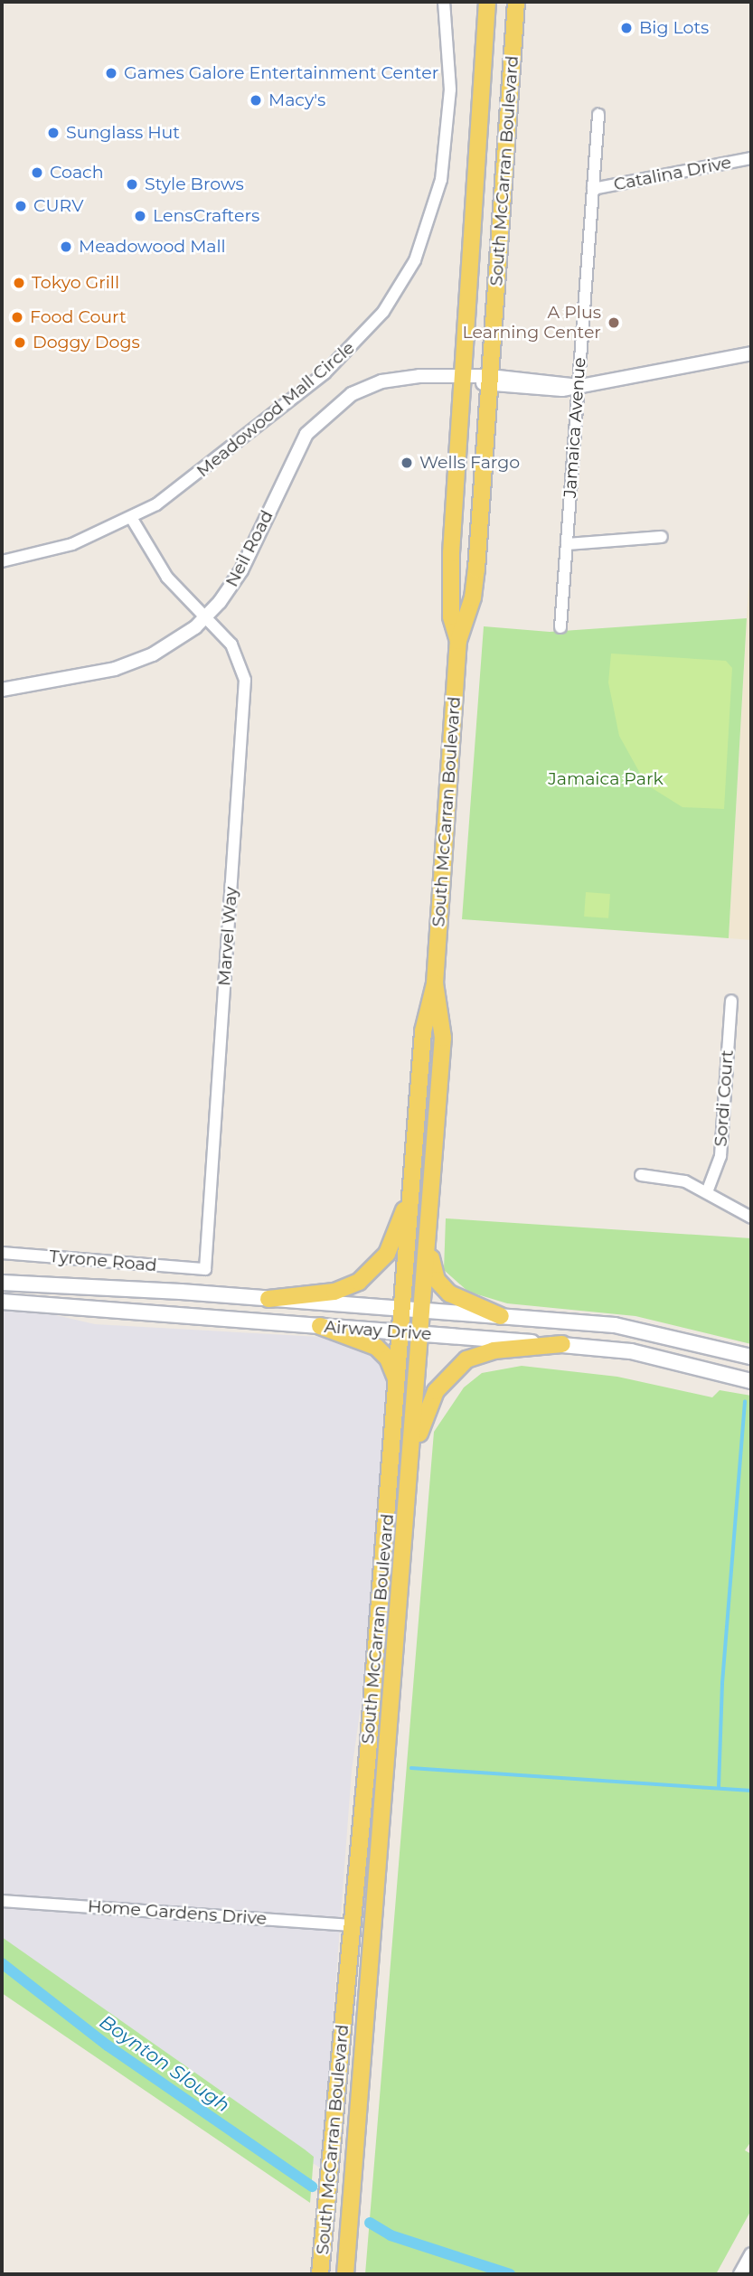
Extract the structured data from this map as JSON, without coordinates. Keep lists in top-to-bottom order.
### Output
{
  "streets": {
    "main road": ["South McCarran Boulevard", "Airway Drive"],
    "street": [
      "Catalina Drive",
      "Meadowood Mall Circle",
      "Jamaica Avenue",
      "Neil Road",
      "Marvel Way",
      "Sordi Court",
      "Tyrone Road",
      "Home Gardens Drive"
    ]
  },
  "crossings": [
    ["South McCarran Boulevard", "Neil Road"],
    ["South McCarran Boulevard", "Airway Drive"],
    ["South McCarran Boulevard", "Home Gardens Drive"],
    ["Catalina Drive", "Jamaica Avenue"],
    ["Meadowood Mall Circle", "Marvel Way"],
    ["Jamaica Avenue", "Neil Road"],
    ["Neil Road", "Marvel Way"],
    ["Marvel Way", "Tyrone Road"]
  ],
  "water": ["Boynton Slough"],
  "parks": ["Jamaica Park"],
  "places": [
    "Big Lots",
    "Games Galore Entertainment Center",
    "Macy's",
    "Sunglass Hut",
    "Coach",
    "Style Brows",
    "CURV",
    "LensCrafters",
    "Meadowood Mall",
    "Tokyo Grill",
    "Food Court",
    "A Plus Learning Center",
    "Doggy Dogs",
    "Wells Fargo"
  ]
}
